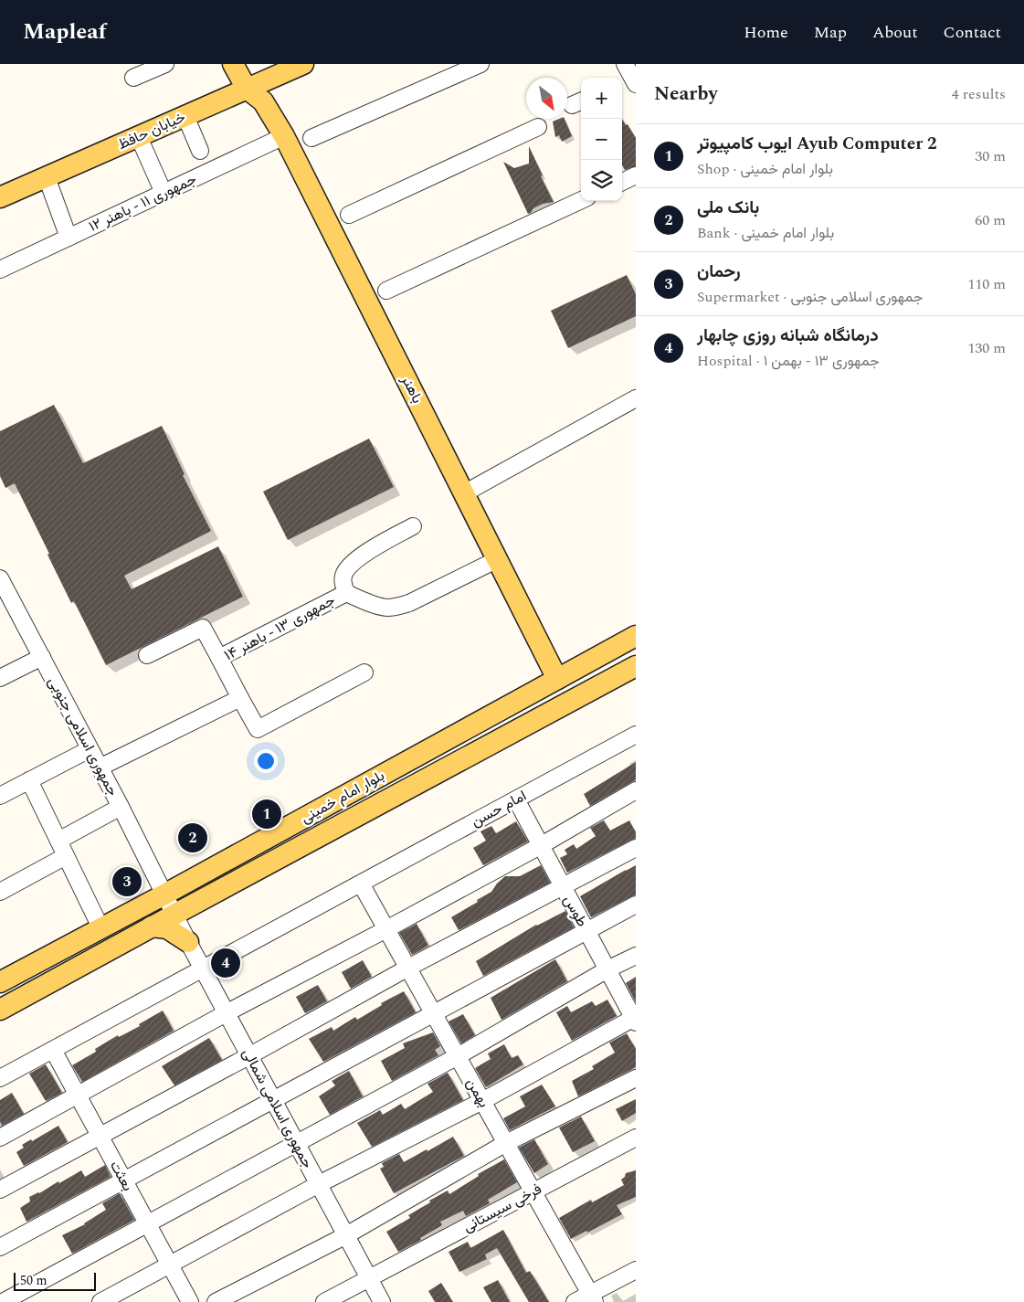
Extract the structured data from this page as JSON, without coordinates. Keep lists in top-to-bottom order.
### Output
{
  "streets": {
    "main road": ["خیابان حافظ", "باهنر", "بلوار امام خمینی"],
    "street": [
      "جمهوری ۱۱ - باهنر ۱۲",
      "جمهوری ۱۳ - باهنر ۱۴",
      "جمهوری اسلامی جنوبی",
      "امام حسن",
      "طوس",
      "بهمن",
      "جمهوری اسلامی شمالی",
      "بعثت",
      "فرخی سیستانی"
    ]
  },
  "crossings": [
    ["خیابان حافظ", "باهنر"],
    ["جمهوری ۱۱ - باهنر ۱۲", "باهنر"],
    ["باهنر", "جمهوری ۱۳ - باهنر ۱۴"],
    ["باهنر", "بلوار امام خمینی"],
    ["جمهوری اسلامی جنوبی", "بلوار امام خمینی"],
    ["جمهوری اسلامی جنوبی", "جمهوری اسلامی شمالی"],
    ["بلوار امام خمینی", "جمهوری اسلامی شمالی"],
    ["امام حسن", "طوس"],
    ["امام حسن", "بهمن"],
    ["امام حسن", "جمهوری اسلامی شمالی"],
    ["امام حسن", "بعثت"],
    ["بهمن", "فرخی سیستانی"],
    ["جمهوری اسلامی شمالی", "فرخی سیستانی"]
  ],
  "scale_bar": "50 m",
  "north": "bottom right",
  "page": {
    "header": "Mapleaf",
    "nav": [
      "Home",
      "Map",
      "About",
      "Contact"
    ],
    "heading": ["Nearby", "4 results"],
    "map_buttons": ["+", "−"],
    "list": [
      {
        "mark": "1",
        "name": "ایوب کامپیوتر Ayub Computer 2",
        "note": "Shop · بلوار امام خمینی",
        "value": "30 m"
      },
      {
        "mark": "2",
        "name": "بانک ملی",
        "note": "Bank · بلوار امام خمینی",
        "value": "60 m"
      },
      {
        "mark": "3",
        "name": "رحمان",
        "note": "Supermarket · جمهوری اسلامی جنوبی",
        "value": "110 m"
      },
      {
        "mark": "4",
        "name": "درمانگاه شبانه روزی چابهار",
        "note": "Hospital · جمهوری ۱۳ - بهمن ۱",
        "value": "130 m"
      }
    ],
    "pins": [
      "1",
      "2",
      "3",
      "4"
    ],
    "scale": "50 m"
  }
}
